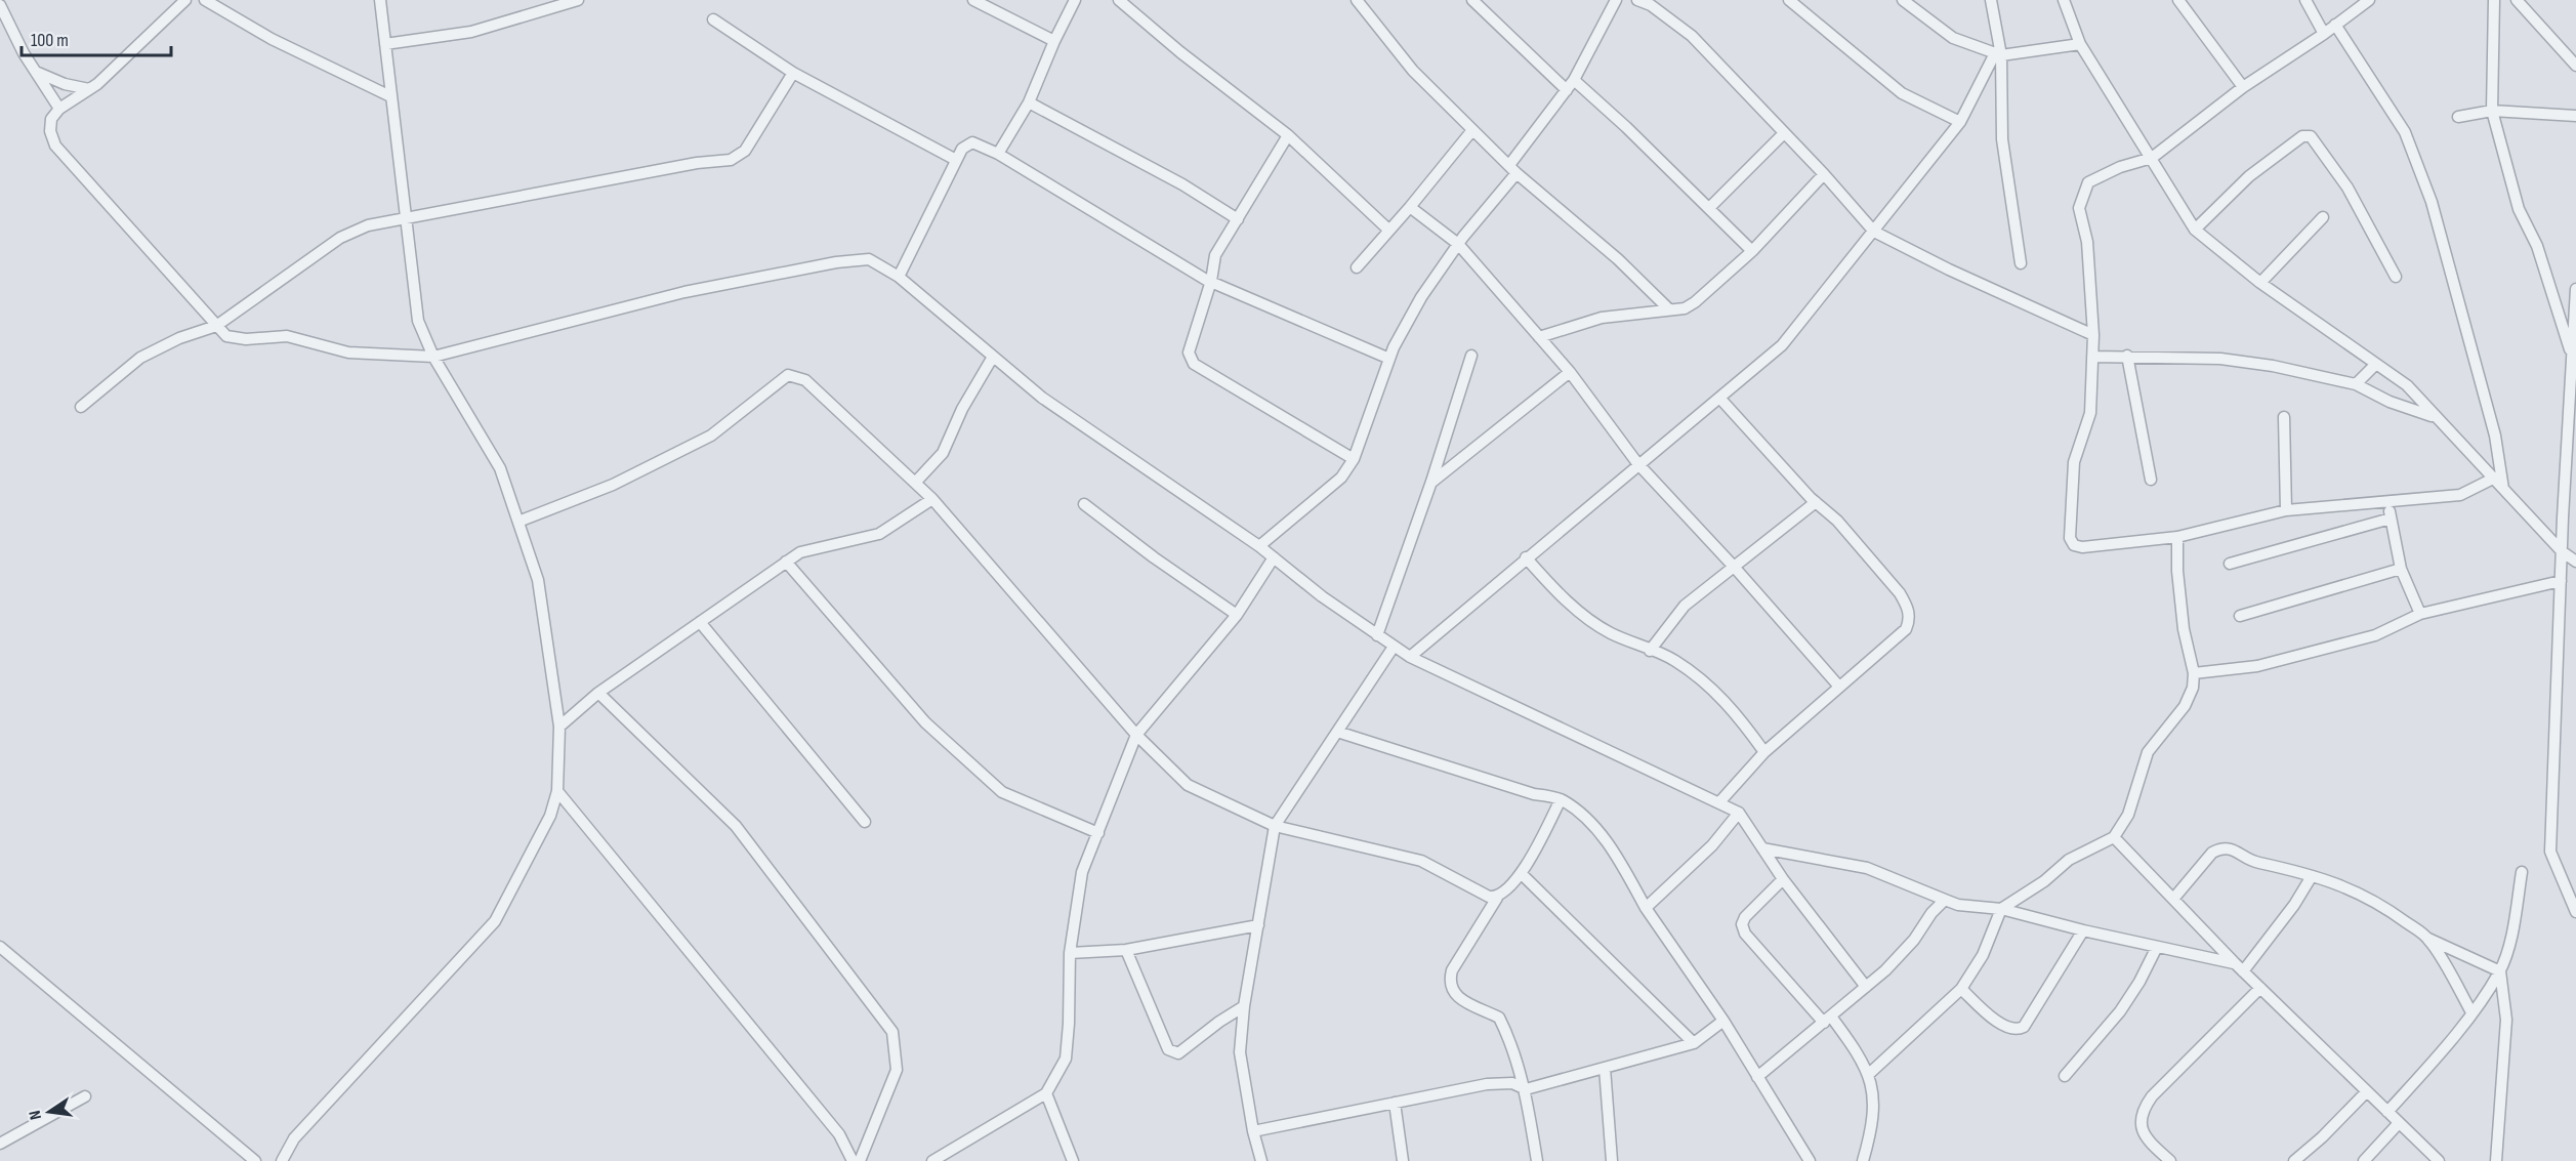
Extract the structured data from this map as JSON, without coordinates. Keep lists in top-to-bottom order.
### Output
{
  "scale_bar": "100 m",
  "north": "left"
}
